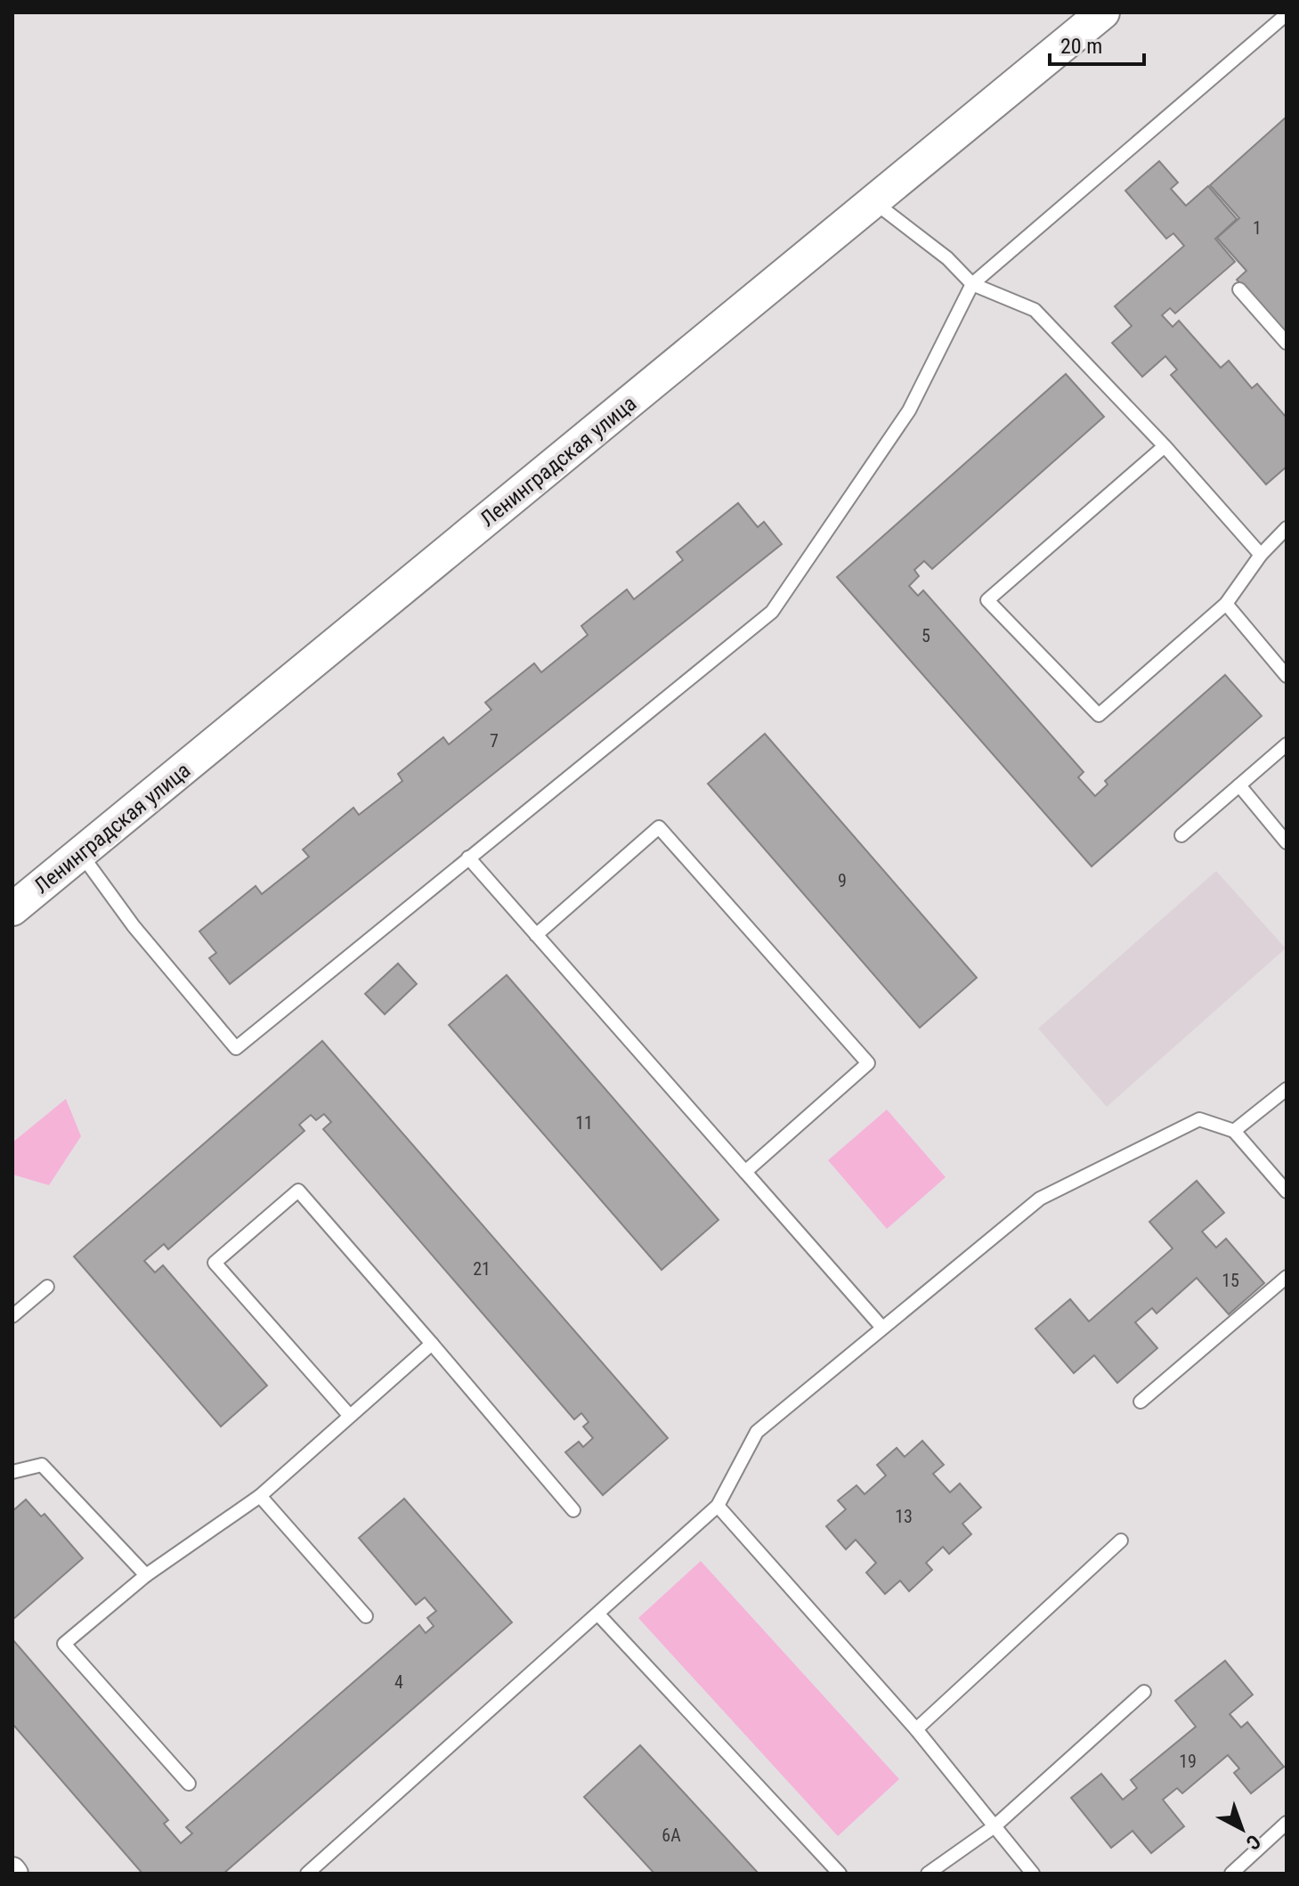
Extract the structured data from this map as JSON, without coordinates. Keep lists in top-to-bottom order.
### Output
{
  "streets": {
    "street": ["Ленинградская улица"]
  },
  "house_numbers": [
    "1",
    "5",
    "7",
    "9",
    "11",
    "21",
    "15",
    "13",
    "4",
    "19",
    "6А"
  ],
  "scale_bar": "20 m",
  "north": "bottom right"
}
